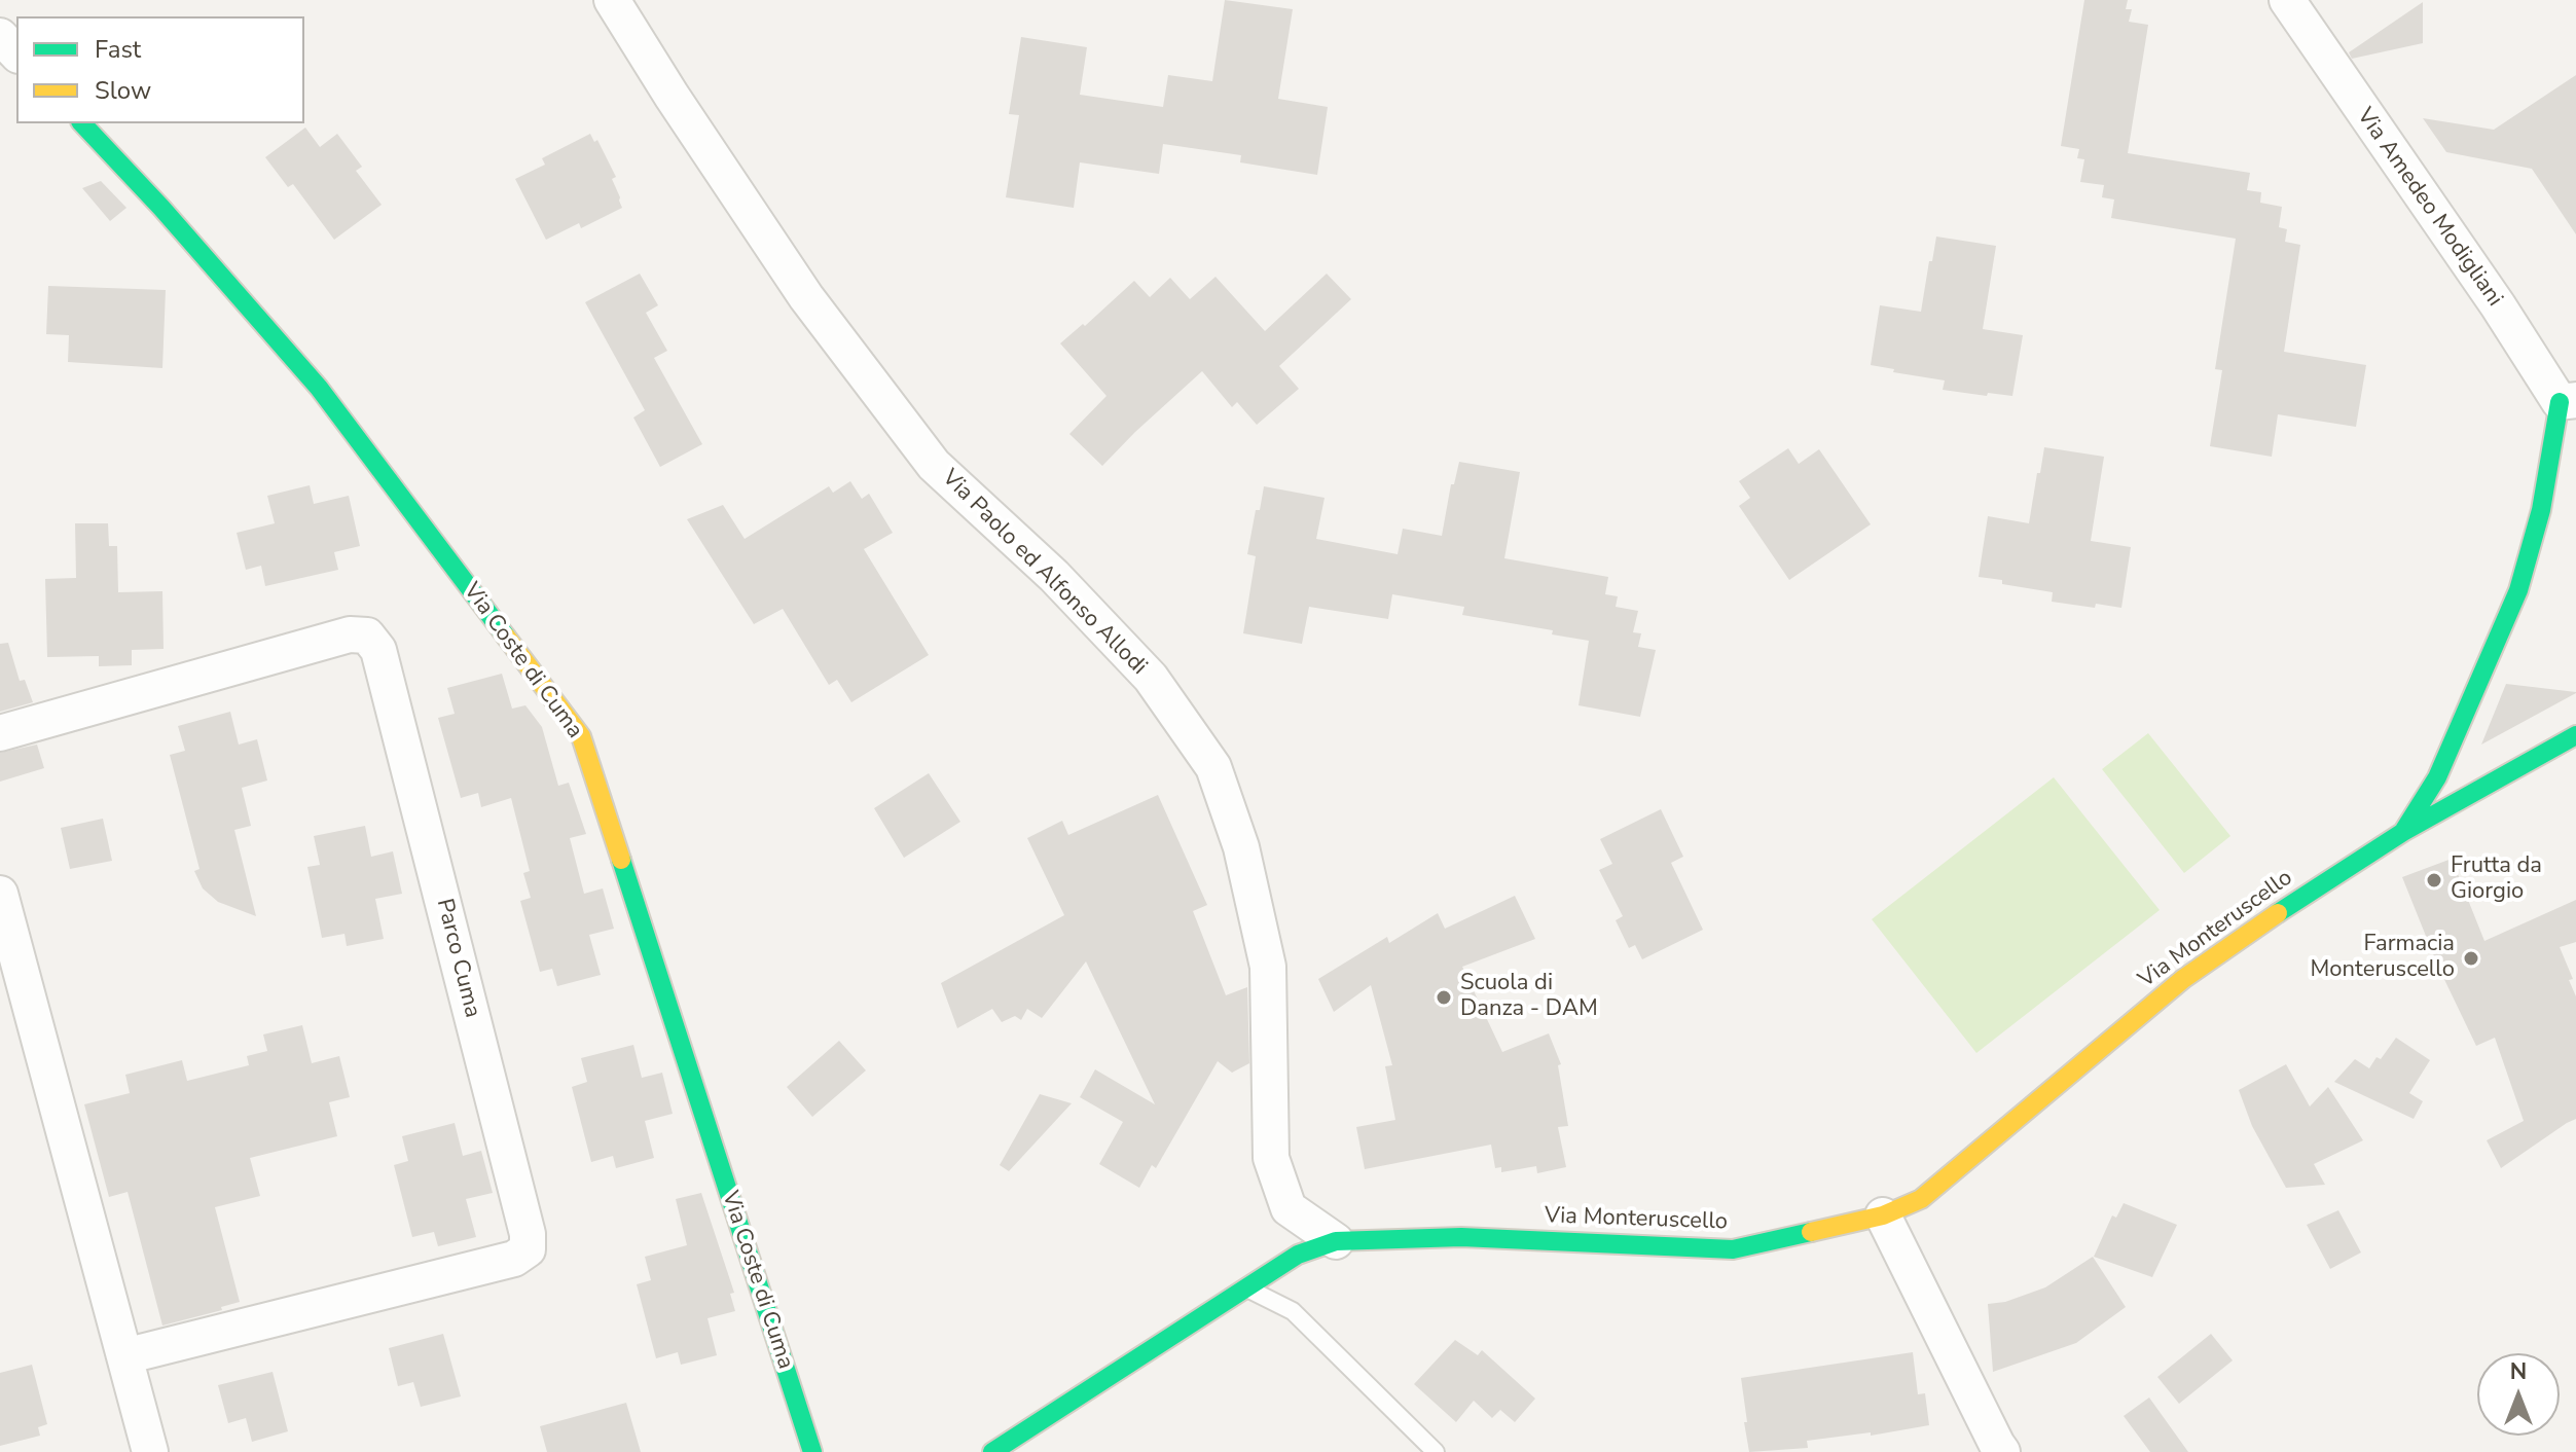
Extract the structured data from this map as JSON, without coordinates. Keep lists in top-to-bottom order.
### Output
{
  "streets": {
    "street": [
      "Via Amedeo Modigliani",
      "Via Paolo ed Alfonso Allodi",
      "Via Coste di Cuma",
      "Via Monteruscello",
      "Parco Cuma"
    ]
  },
  "crossings": [
    ["Via Paolo ed Alfonso Allodi", "Via Monteruscello"]
  ],
  "places": ["Frutta da Giorgio", "Farmacia Monteruscello", "Scuola di Danza - DAM"],
  "legend": ["Fast", "Slow"],
  "north": "top"
}
